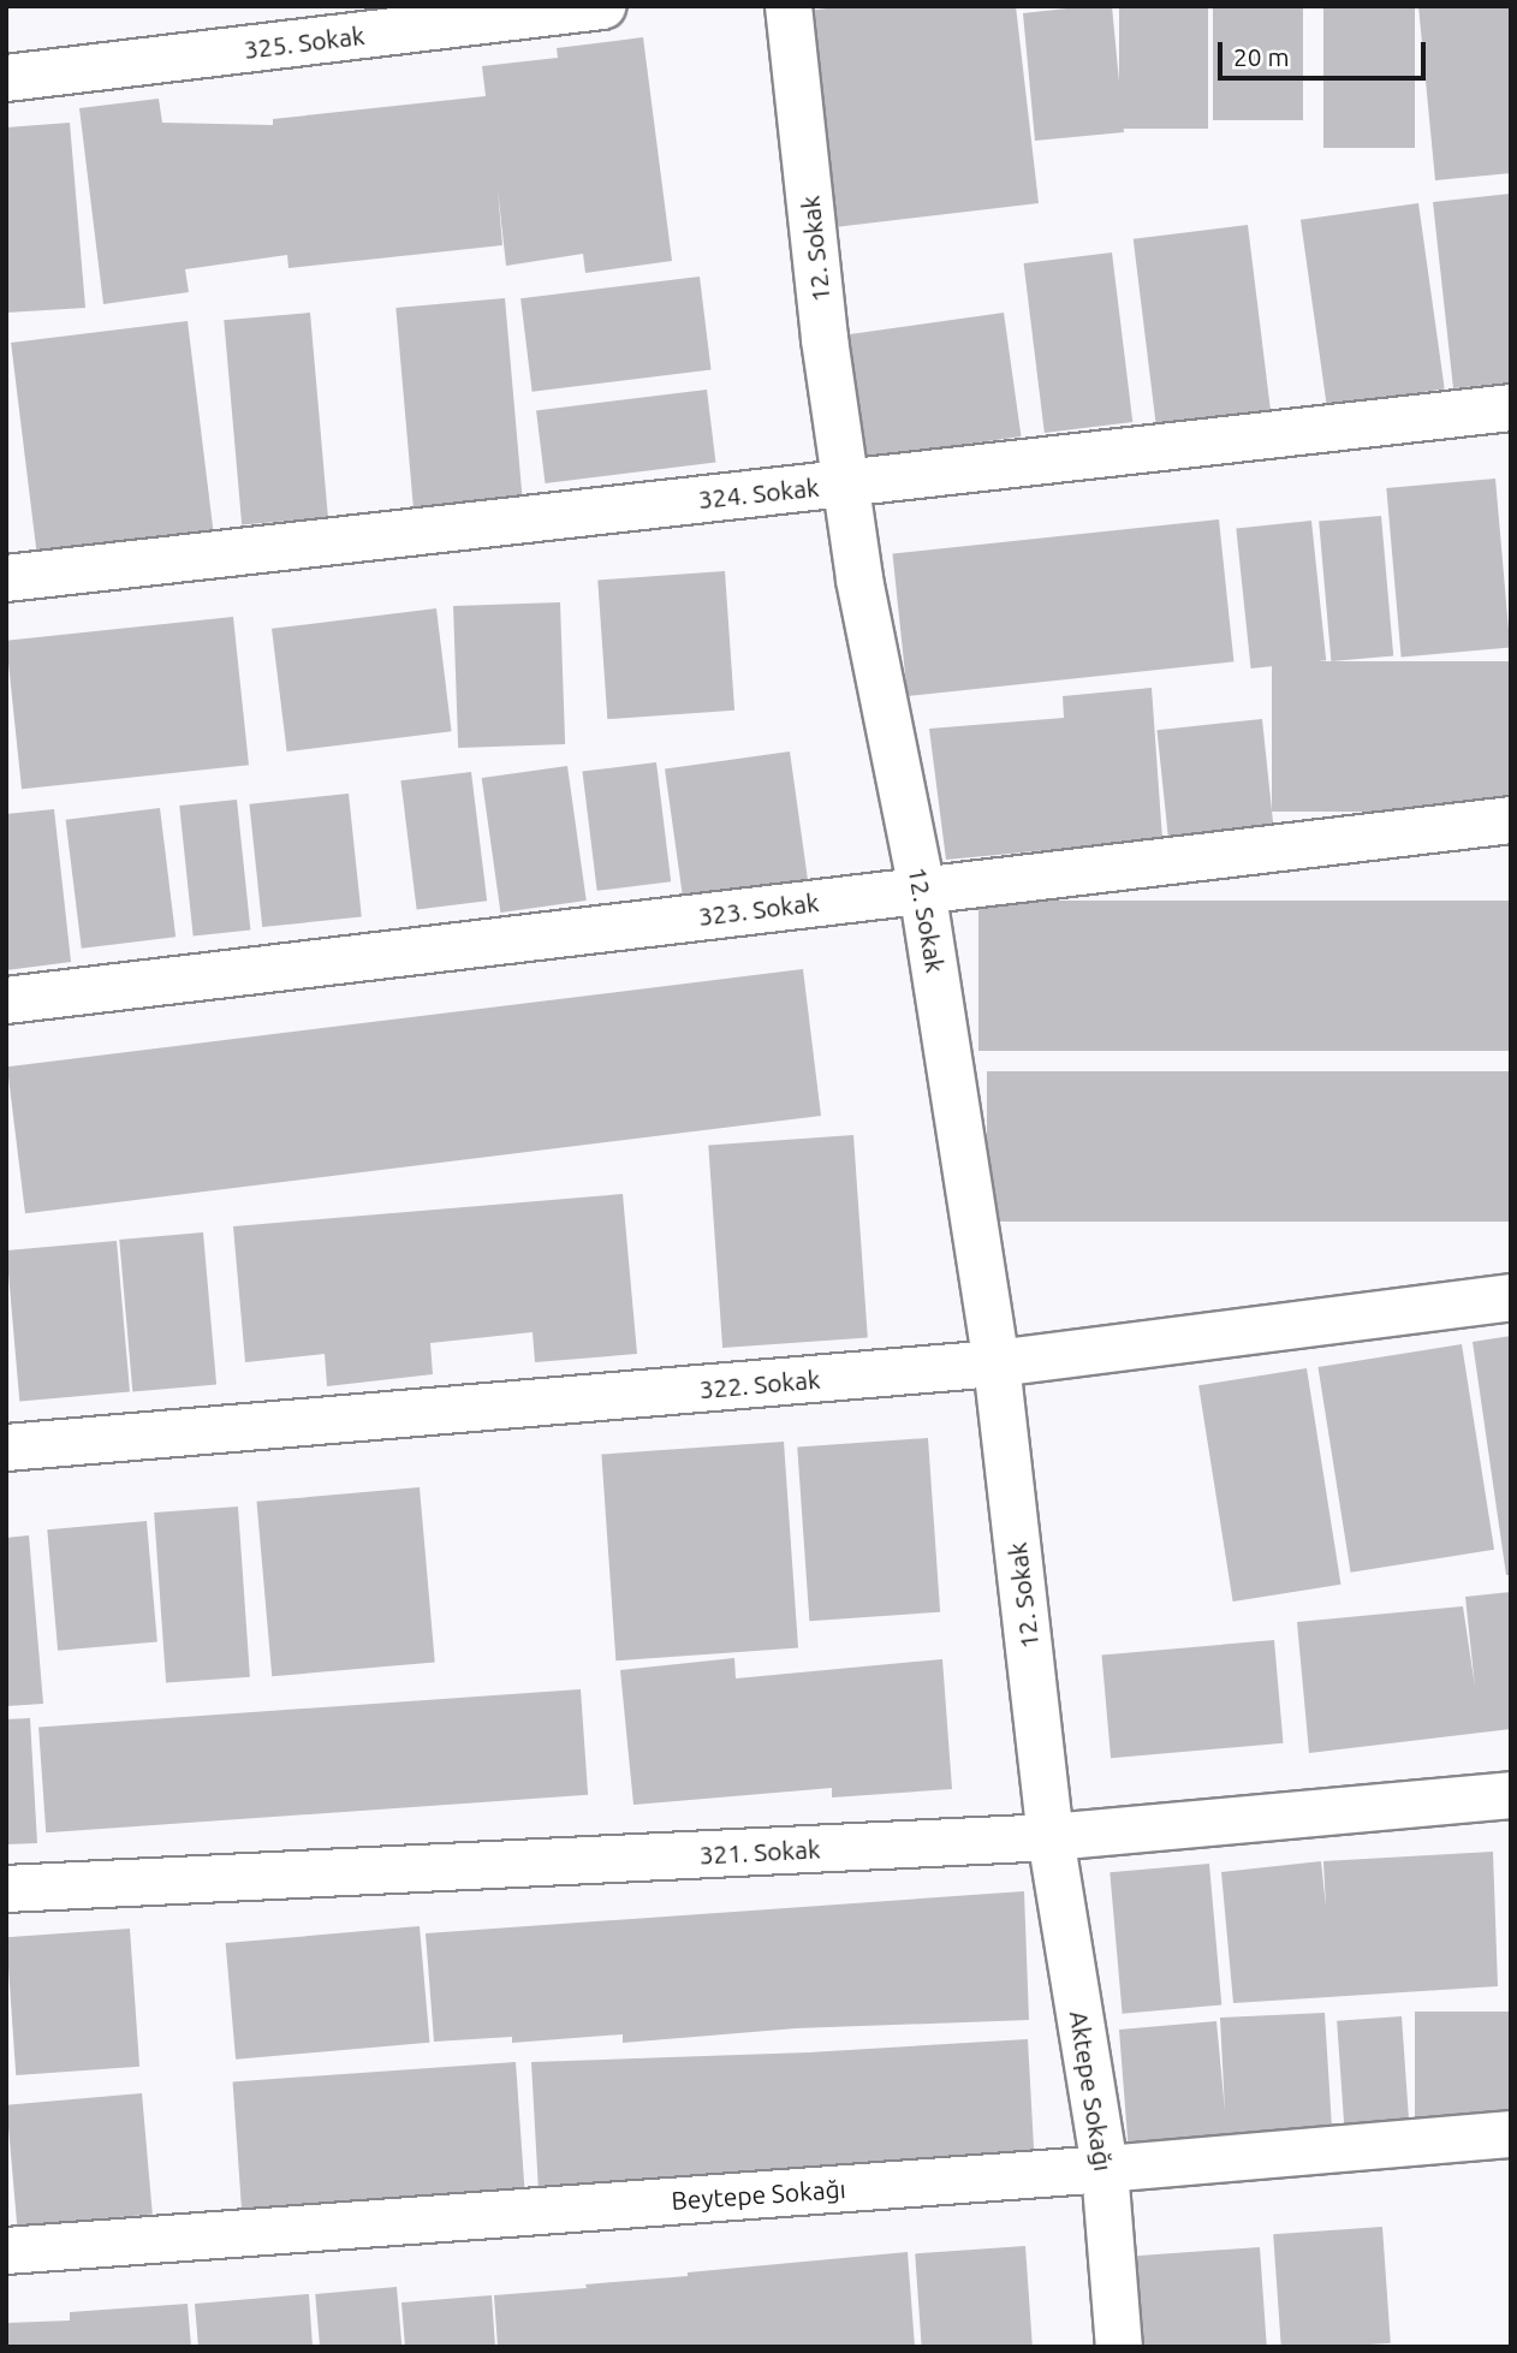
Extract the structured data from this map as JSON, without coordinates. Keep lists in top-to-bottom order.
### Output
{
  "streets": {
    "street": [
      "325. Sokak",
      "12. Sokak",
      "324. Sokak",
      "323. Sokak",
      "322. Sokak",
      "321. Sokak",
      "Aktepe Sokağı",
      "Beytepe Sokağı"
    ]
  },
  "crossings": [
    ["12. Sokak", "324. Sokak"],
    ["12. Sokak", "323. Sokak"],
    ["12. Sokak", "322. Sokak"],
    ["12. Sokak", "321. Sokak"],
    ["12. Sokak", "Aktepe Sokağı"],
    ["321. Sokak", "Aktepe Sokağı"],
    ["Aktepe Sokağı", "Beytepe Sokağı"]
  ],
  "scale_bar": "20 m"
}
